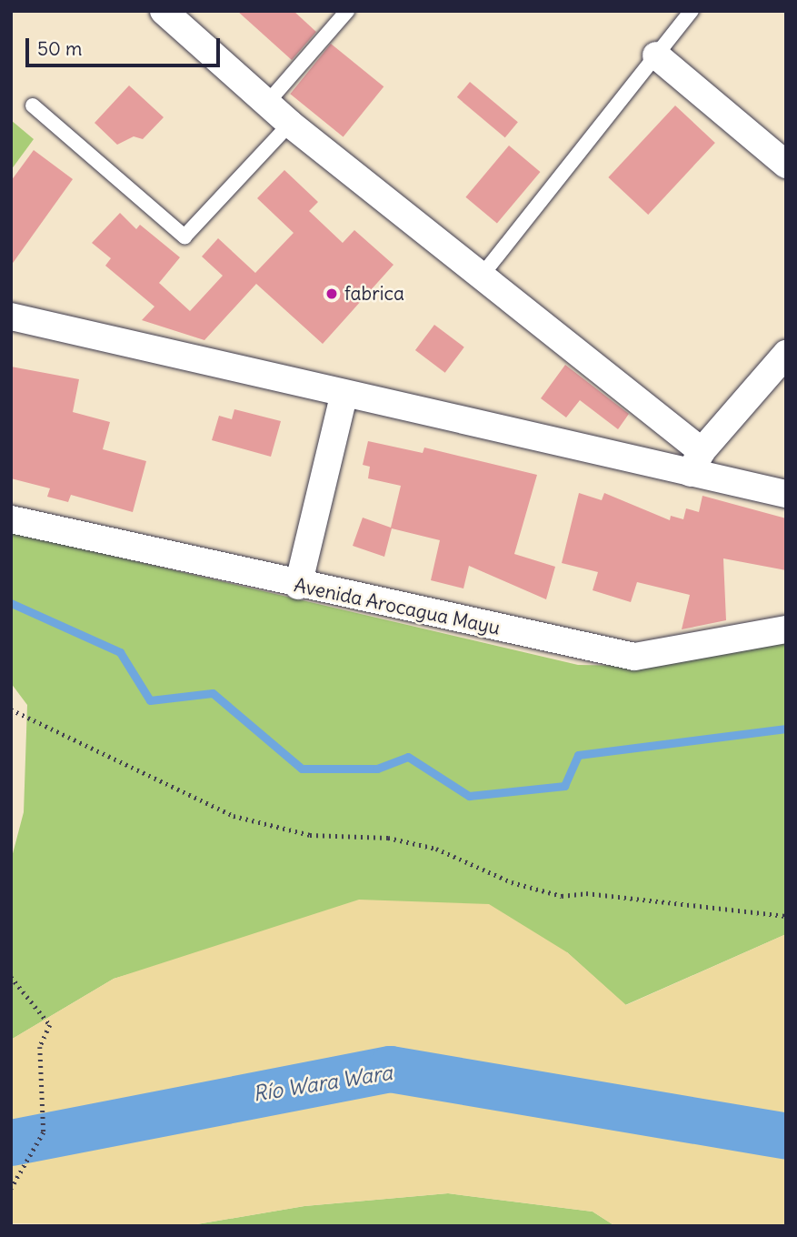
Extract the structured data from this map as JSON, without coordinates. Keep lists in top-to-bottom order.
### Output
{
  "streets": {
    "street": ["Avenida Arocagua Mayu"]
  },
  "water": ["Río Wara Wara"],
  "places": ["fabrica"],
  "scale_bar": "50 m"
}
